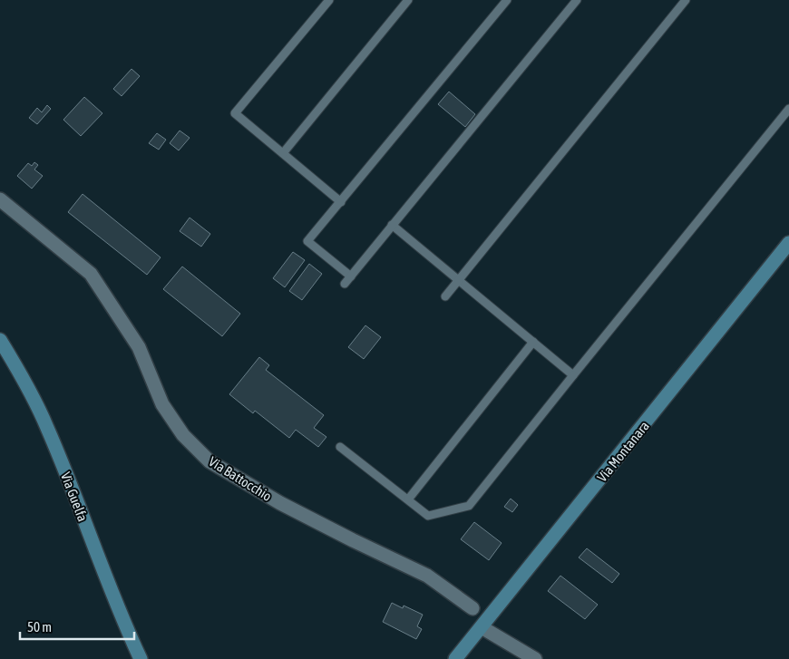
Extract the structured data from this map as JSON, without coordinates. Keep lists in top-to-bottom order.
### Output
{
  "streets": {
    "main road": ["Via Montanara", "Via Guelfa"],
    "street": ["Via Battocchio"]
  },
  "scale_bar": "50 m"
}
